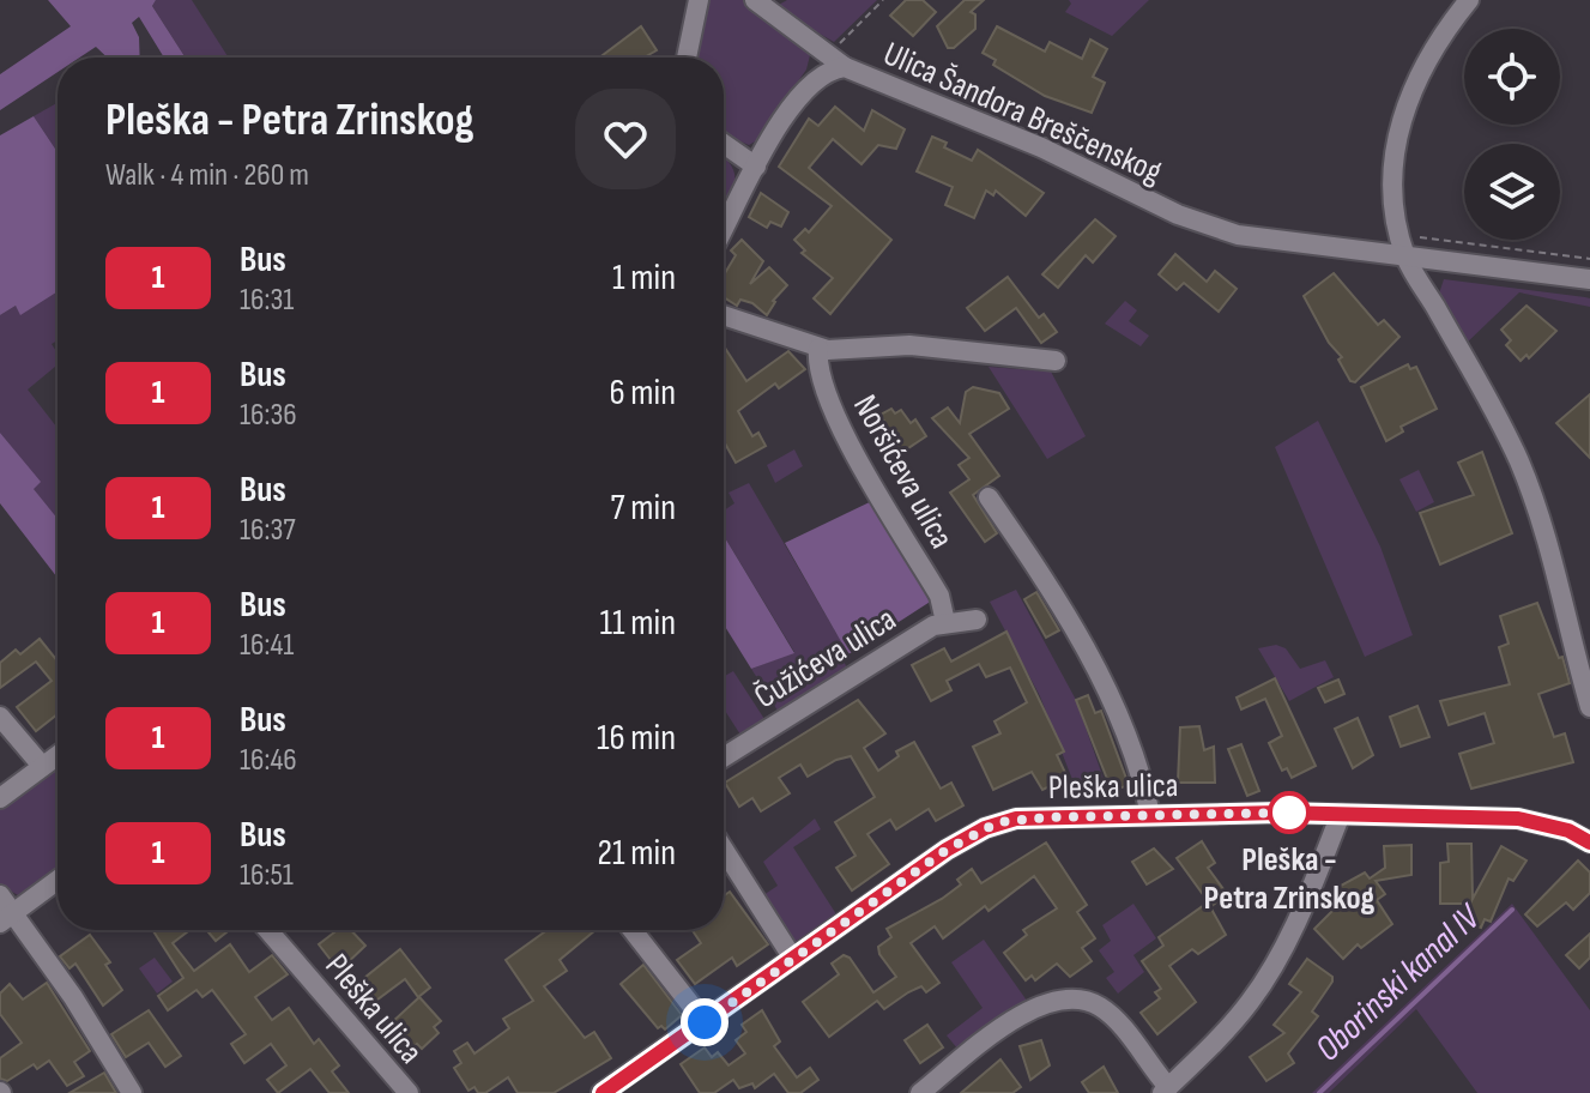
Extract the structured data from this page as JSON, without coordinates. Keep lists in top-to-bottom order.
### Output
{
  "streets": {
    "street": [
      "Ulica Šandora Breščenskog",
      "Noršićeva ulica",
      "Čužićeva ulica",
      "Pleška ulica"
    ]
  },
  "crossings": [
    ["Noršićeva ulica", "Čužićeva ulica"]
  ],
  "water": ["Oborinski kanal IV"],
  "places": ["Pleška - Petra Zrinskog"],
  "lines": ["bus line 1"],
  "page": {
    "heading": ["Pleška - Petra Zrinskog", "Walk · 4 min · 260 m"],
    "list": [
      {
        "mark": "1",
        "name": "Bus",
        "note": "16:31",
        "value": "1 min"
      },
      {
        "mark": "1",
        "name": "Bus",
        "note": "16:36",
        "value": "6 min"
      },
      {
        "mark": "1",
        "name": "Bus",
        "note": "16:37",
        "value": "7 min"
      },
      {
        "mark": "1",
        "name": "Bus",
        "note": "16:41",
        "value": "11 min"
      },
      {
        "mark": "1",
        "name": "Bus",
        "note": "16:46",
        "value": "16 min"
      },
      {
        "mark": "1",
        "name": "Bus",
        "note": "16:51",
        "value": "21 min"
      }
    ]
  }
}
